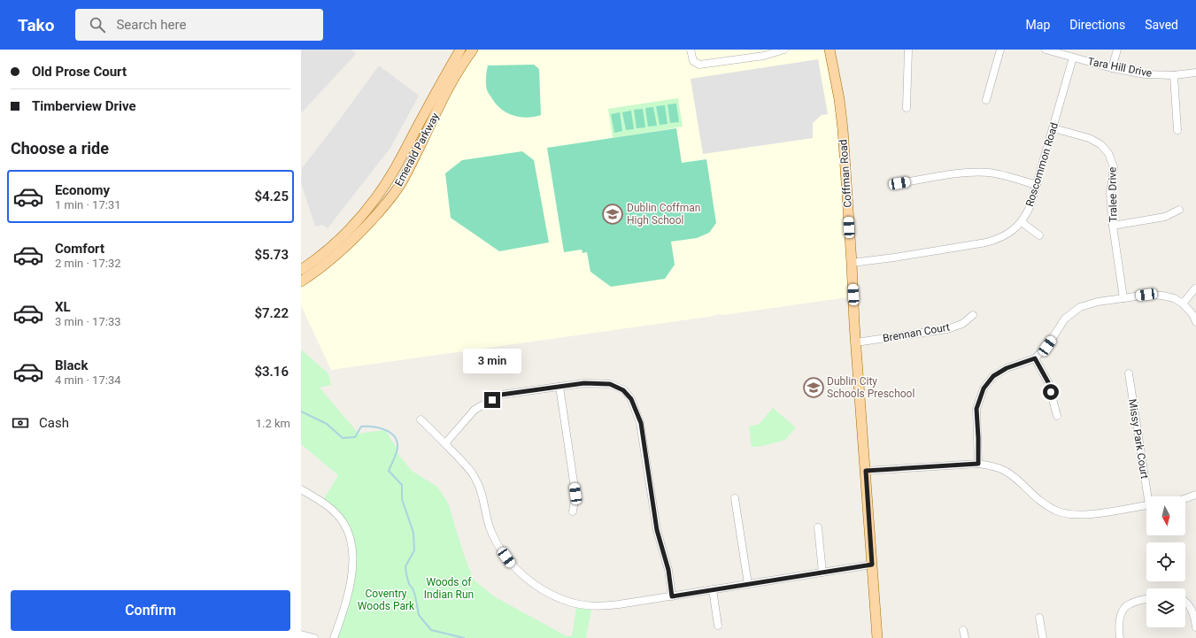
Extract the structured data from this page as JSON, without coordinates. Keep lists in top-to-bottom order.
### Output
{
  "streets": {
    "main road": ["Emerald Parkway", "Coffman Road"],
    "street": [
      "Tara Hill Drive",
      "Roscommon Road",
      "Tralee Drive",
      "Brennan Court",
      "Missy Park Court"
    ]
  },
  "crossings": [
    ["Tara Hill Drive", "Roscommon Road"],
    ["Roscommon Road", "Coffman Road"],
    ["Roscommon Road", "Tralee Drive"],
    ["Coffman Road", "Brennan Court"]
  ],
  "parks": ["Woods of Indian Run", "Coventry Woods Park"],
  "places": {
    "school or university": ["Dublin Coffman High School", "Dublin City Schools Preschool"]
  },
  "north": "bottom",
  "page": {
    "header": "Tako",
    "search": "Search here",
    "nav": ["Map", "Directions", "Saved"],
    "banner": ["Old Prose Court", "Timberview Drive"],
    "heading": "Choose a ride",
    "list": [
      {
        "name": "Economy",
        "note": "1 min · 17:31",
        "value": "$4.25"
      },
      {
        "name": "Comfort",
        "note": "2 min · 17:32",
        "value": "$5.73"
      },
      {
        "name": "XL",
        "note": "3 min · 17:33",
        "value": "$7.22"
      },
      {
        "name": "Black",
        "note": "4 min · 17:34",
        "value": "$3.16"
      }
    ],
    "bubble": "3 min",
    "pay": ["Cash", "1.2 km"],
    "buttons": "Confirm"
  }
}
